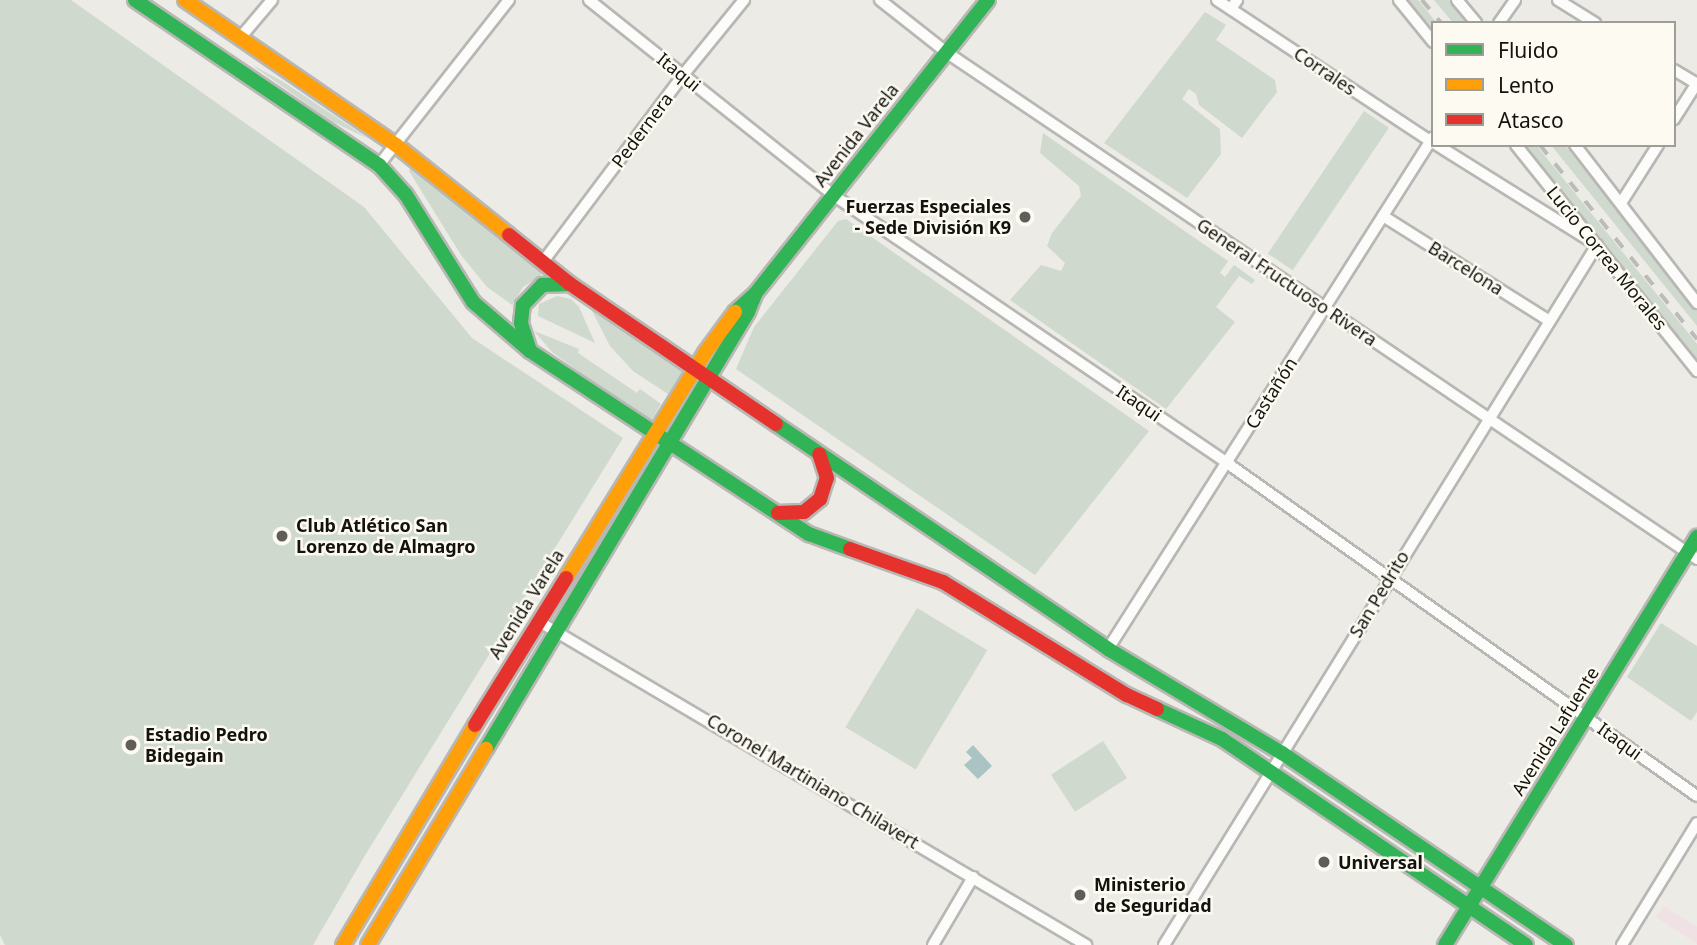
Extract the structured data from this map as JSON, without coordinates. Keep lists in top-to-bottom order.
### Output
{
  "streets": {
    "main road": ["Avenida Varela", "Avenida Lafuente"],
    "street": [
      "Corrales",
      "Itaqui",
      "Pedernera",
      "Lucio Correa Morales",
      "Barcelona",
      "General Fructuoso Rivera",
      "Castañón",
      "San Pedrito",
      "Coronel Martiniano Chilavert"
    ]
  },
  "crossings": [
    ["Corrales", "Lucio Correa Morales"],
    ["Corrales", "San Pedrito"],
    ["Itaqui", "Pedernera"],
    ["Itaqui", "Avenida Varela"],
    ["Itaqui", "Castañón"],
    ["Itaqui", "San Pedrito"],
    ["Itaqui", "Avenida Lafuente"],
    ["Avenida Varela", "General Fructuoso Rivera"],
    ["Avenida Varela", "Coronel Martiniano Chilavert"],
    ["Lucio Correa Morales", "San Pedrito"],
    ["Barcelona", "Castañón"],
    ["Barcelona", "San Pedrito"],
    ["General Fructuoso Rivera", "Castañón"],
    ["General Fructuoso Rivera", "San Pedrito"],
    ["General Fructuoso Rivera", "Avenida Lafuente"]
  ],
  "places": [
    "Fuerzas Especiales - Sede División K9",
    "Club Atlético San Lorenzo de Almagro",
    "Estadio Pedro Bidegain",
    "Universal",
    "Ministerio de Seguridad"
  ],
  "legend": ["Fluido", "Lento", "Atasco"]
}
